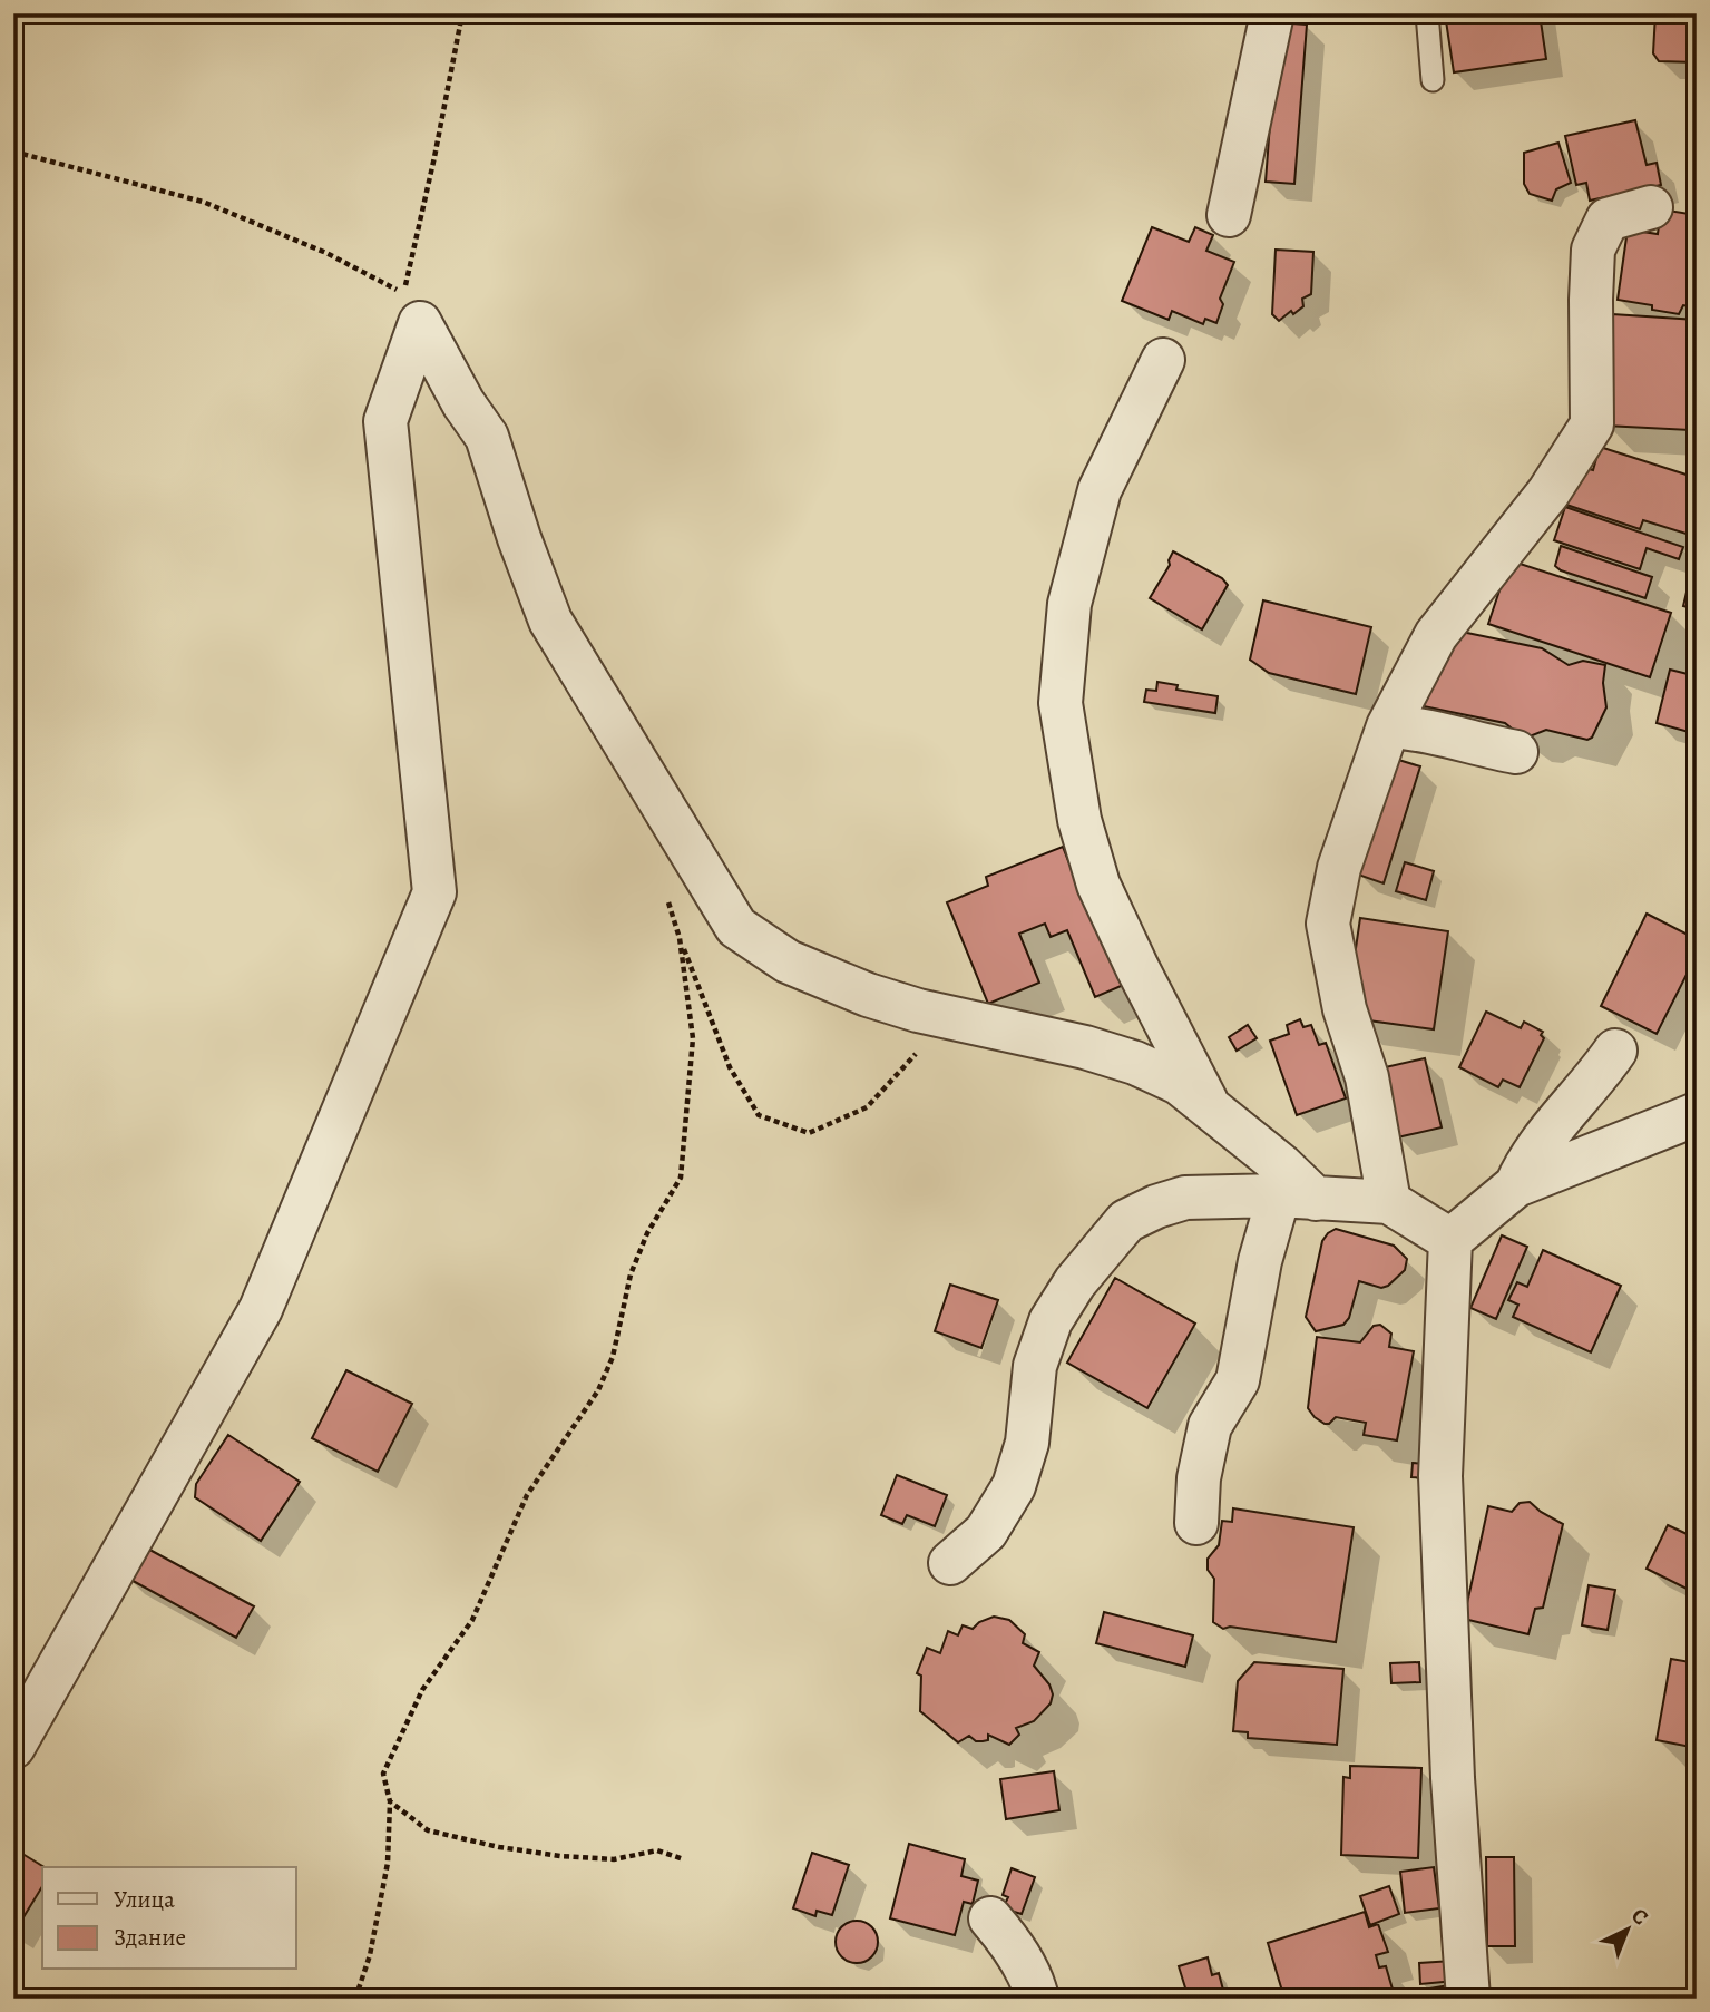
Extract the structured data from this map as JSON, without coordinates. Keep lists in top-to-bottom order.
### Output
{
  "legend": ["Улица", "Здание"],
  "north": "top right"
}
